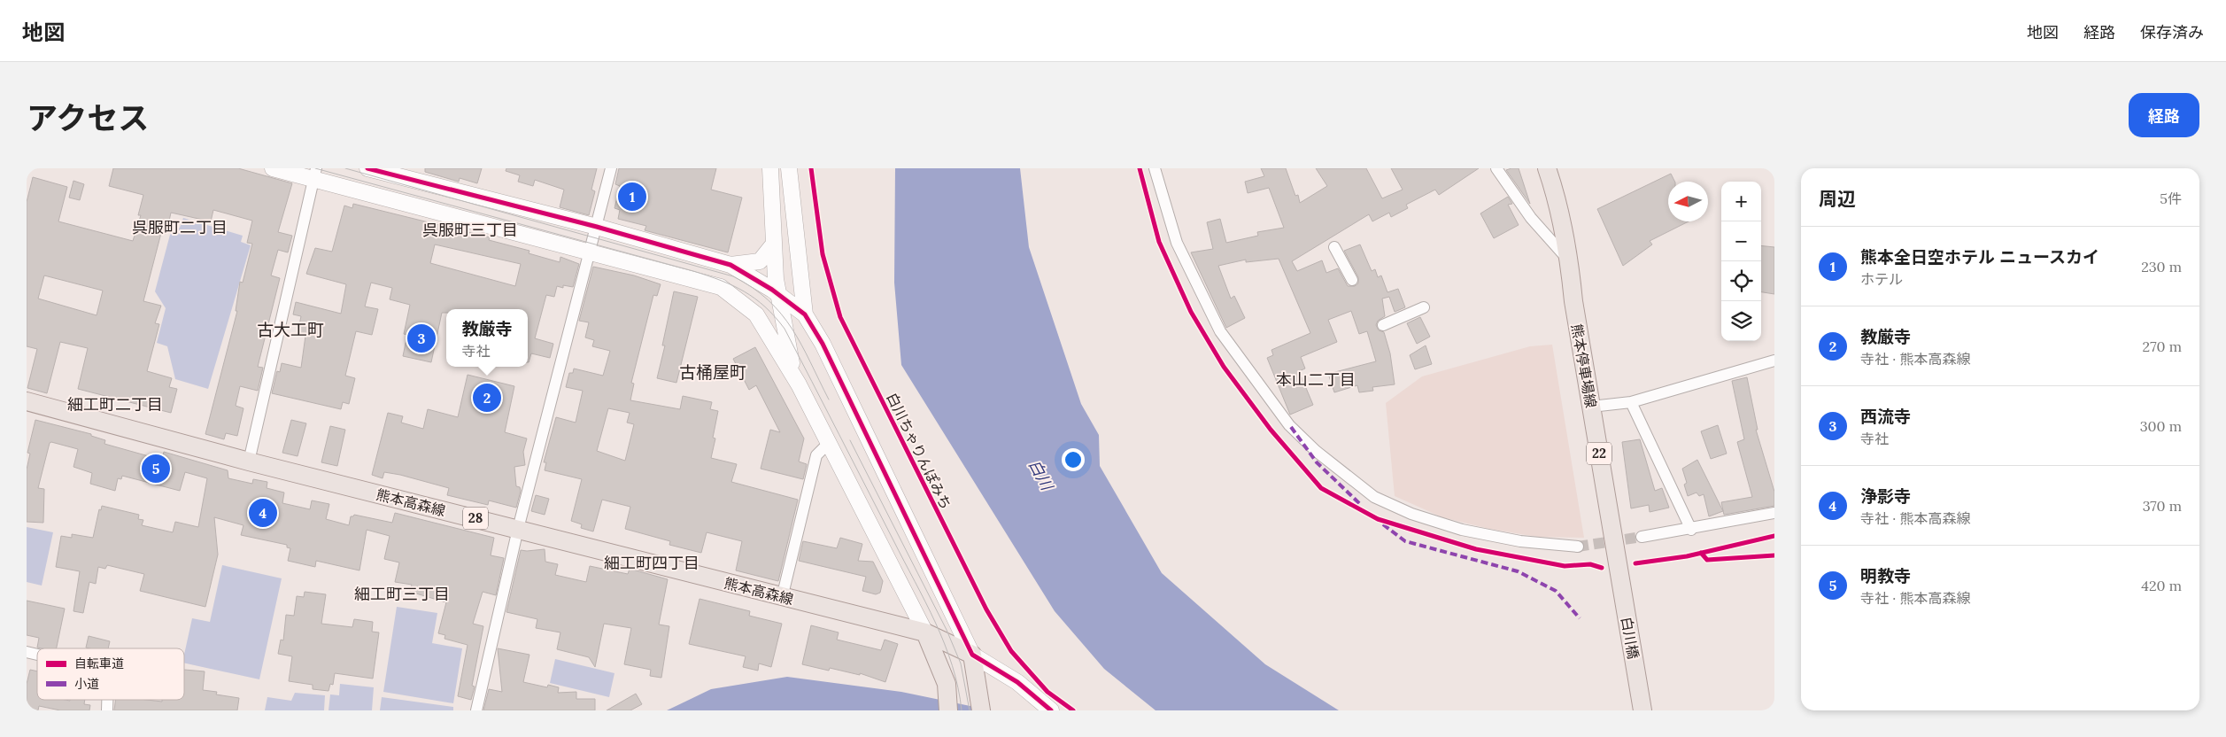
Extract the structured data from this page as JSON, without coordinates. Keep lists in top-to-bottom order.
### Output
{
  "streets": {
    "main road": [
      "熊本停車場線",
      "22",
      "熊本高森線",
      "28",
      "白川橋"
    ],
    "cycle path": ["白川ちゃりんぽみち"]
  },
  "crossings": [
    ["熊本停車場線", "白川橋"]
  ],
  "districts": [
    "呉服町二丁目",
    "呉服町三丁目",
    "古大工町",
    "古桶屋町",
    "本山二丁目",
    "細工町二丁目",
    "細工町四丁目",
    "細工町三丁目"
  ],
  "water": ["白川"],
  "legend": ["自転車道", "小道"],
  "north": "left",
  "page": {
    "header": "地図",
    "nav": ["地図", "経路", "保存済み"],
    "title": "アクセス",
    "buttons": "経路",
    "heading": ["周辺", "5件"],
    "pins": [
      "1",
      "3",
      "2",
      "5",
      "4"
    ],
    "map_buttons": ["+", "−"],
    "list": [
      {
        "mark": "1",
        "name": "熊本全日空ホテル ニュースカイ",
        "note": "ホテル",
        "value": "230 m"
      },
      {
        "mark": "2",
        "name": "教厳寺",
        "note": "寺社 · 熊本高森線",
        "value": "270 m"
      },
      {
        "mark": "3",
        "name": "西流寺",
        "note": "寺社",
        "value": "300 m"
      },
      {
        "mark": "4",
        "name": "浄影寺",
        "note": "寺社 · 熊本高森線",
        "value": "370 m"
      },
      {
        "mark": "5",
        "name": "明教寺",
        "note": "寺社 · 熊本高森線",
        "value": "420 m"
      }
    ],
    "popup": ["教厳寺", "寺社"]
  }
}
